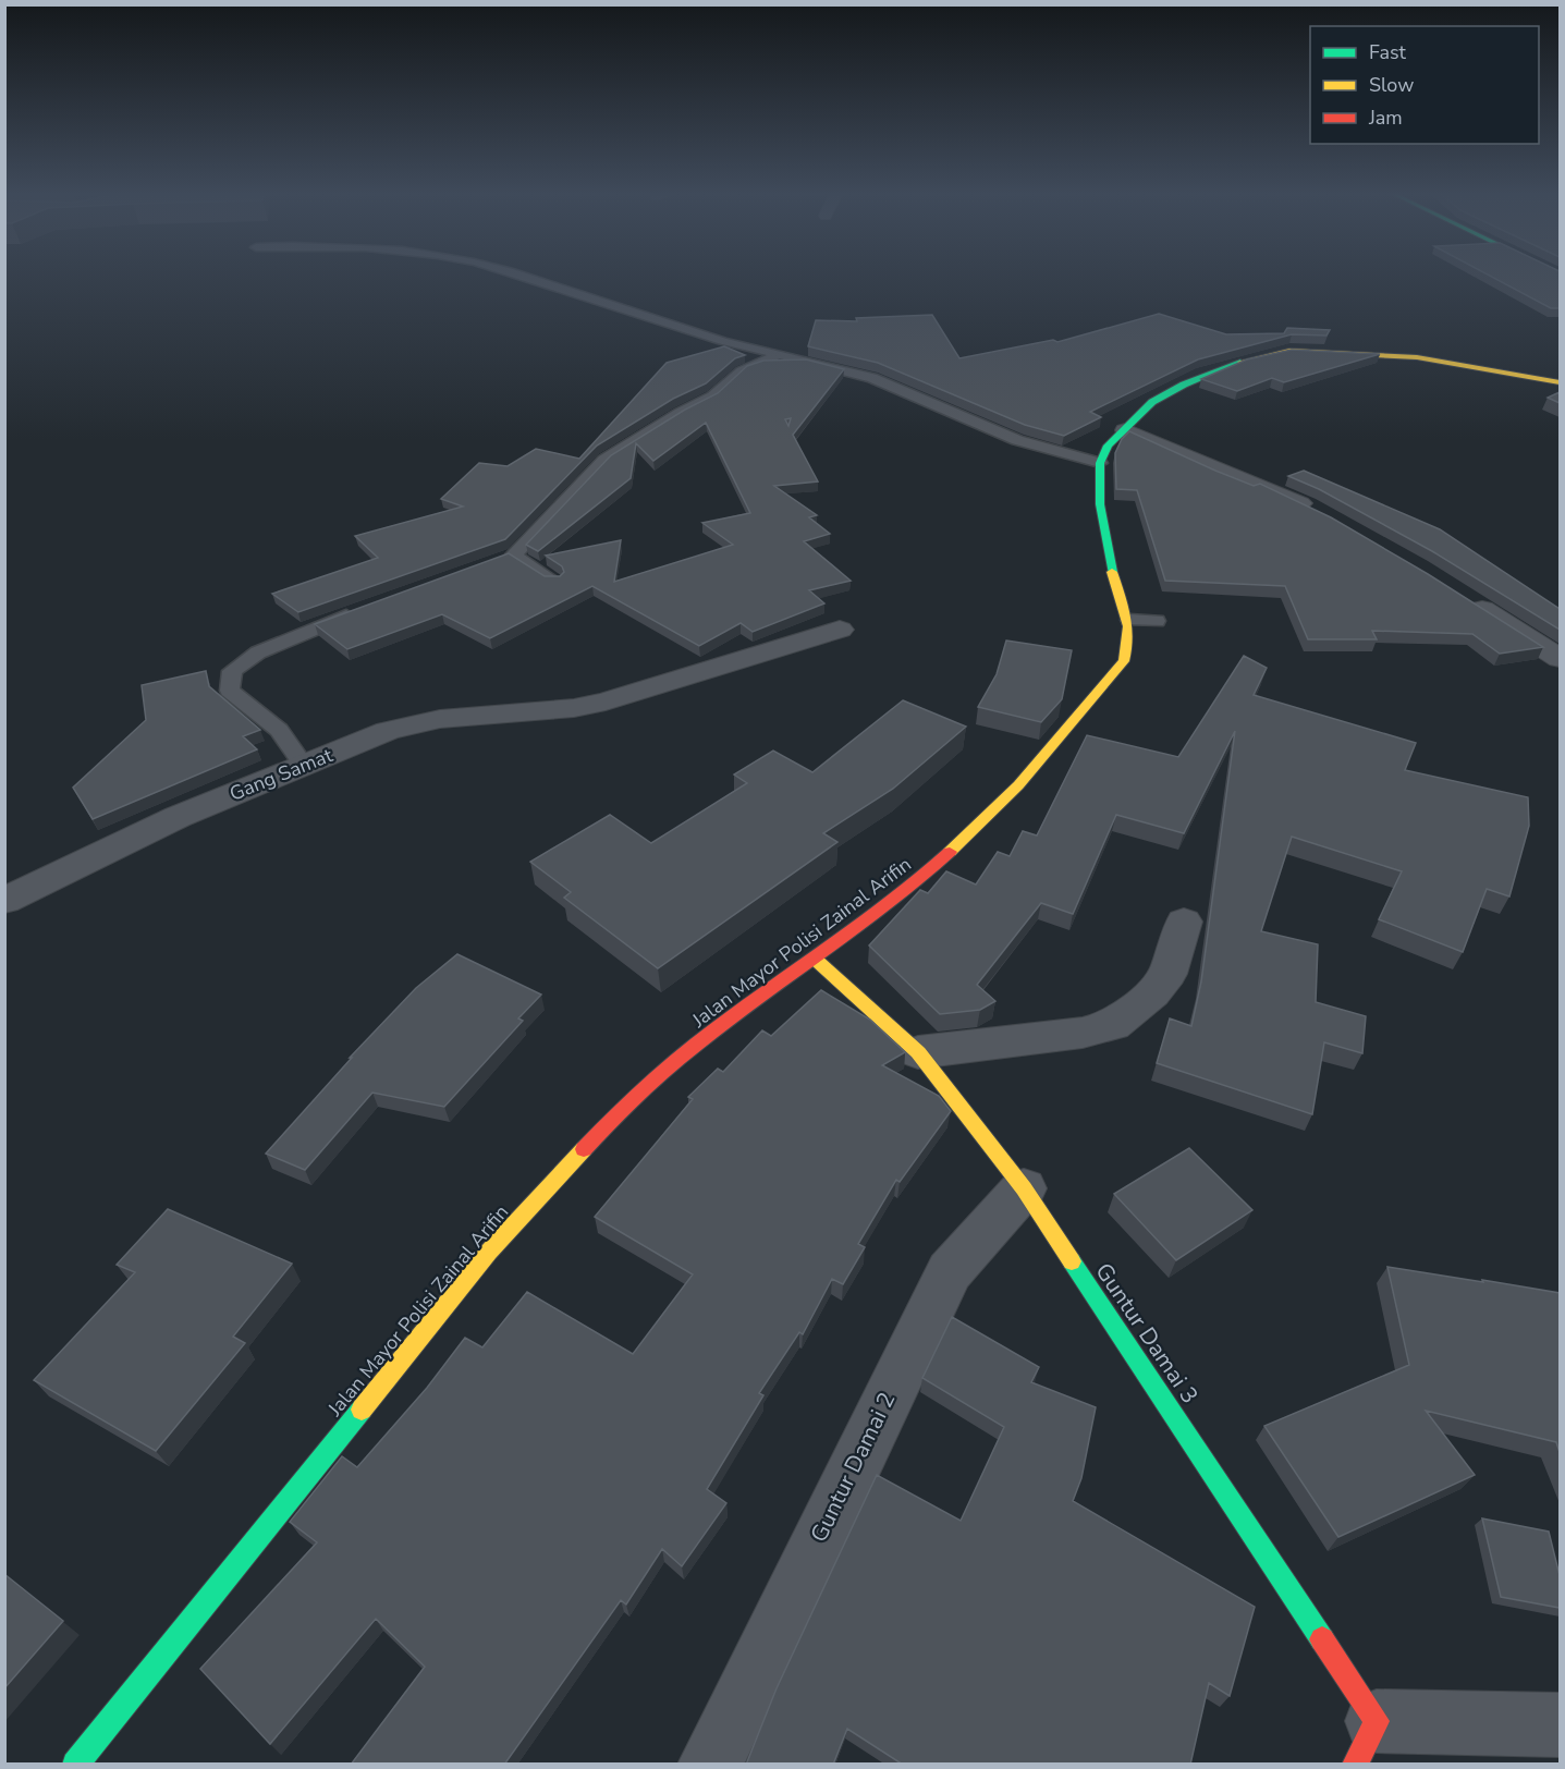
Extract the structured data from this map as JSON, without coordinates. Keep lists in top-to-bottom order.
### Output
{
  "streets": {
    "main road": ["Jalan Mayor Polisi Zainal Arifin", "Guntur Damai 3"],
    "street": ["Gang Samat", "Guntur Damai 2"]
  },
  "crossings": [
    ["Jalan Mayor Polisi Zainal Arifin", "Guntur Damai 3"],
    ["Guntur Damai 3", "Guntur Damai 2"]
  ],
  "legend": ["Fast", "Slow", "Jam"]
}
